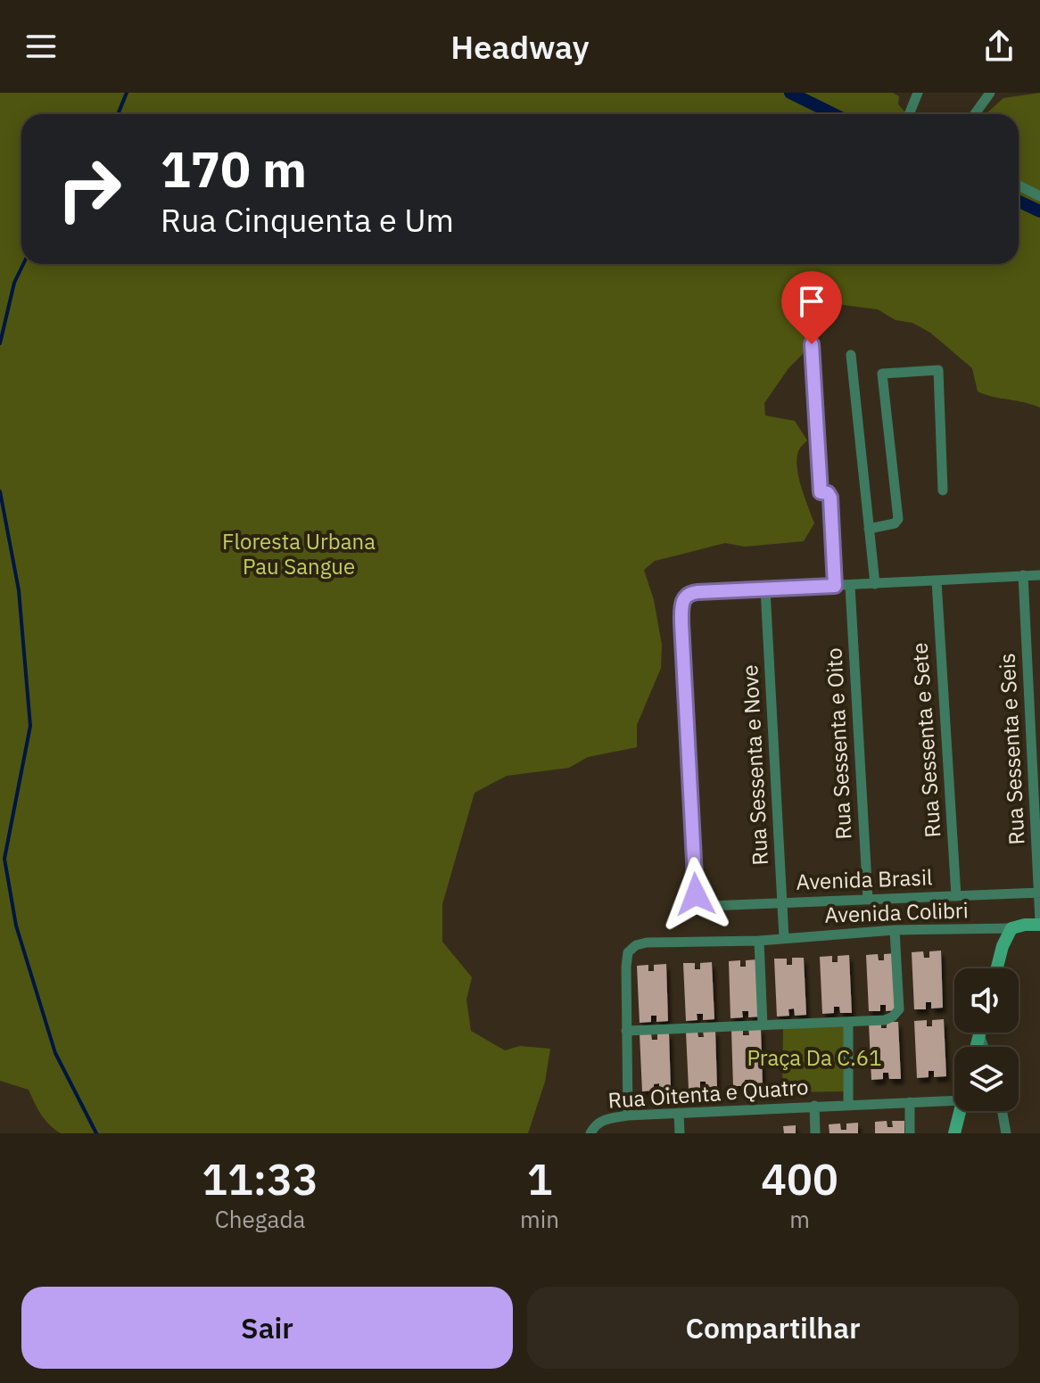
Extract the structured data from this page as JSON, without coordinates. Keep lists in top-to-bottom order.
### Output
{
  "streets": {
    "street": [
      "Rua Sessenta e Sete",
      "Rua Sessenta e Oito",
      "Rua Sessenta e Seis",
      "Rua Sessenta e Nove",
      "Avenida Brasil",
      "Avenida Colibri",
      "Rua Oitenta e Quatro"
    ]
  },
  "crossings": [
    ["Rua Sessenta e Sete", "Avenida Brasil"],
    ["Rua Sessenta e Oito", "Avenida Brasil"],
    ["Rua Sessenta e Seis", "Avenida Brasil"],
    ["Rua Sessenta e Nove", "Avenida Brasil"],
    ["Rua Sessenta e Nove", "Avenida Colibri"]
  ],
  "parks": ["Floresta Urbana Pau Sangue", "Praça Da C.61"],
  "page": {
    "header": "Headway",
    "turn": ["170 m", "Rua Cinquenta e Um"],
    "eta": [
      "11:33",
      "Chegada",
      "1",
      "min",
      "400",
      "m"
    ],
    "buttons": ["Sair", "Compartilhar"]
  }
}
